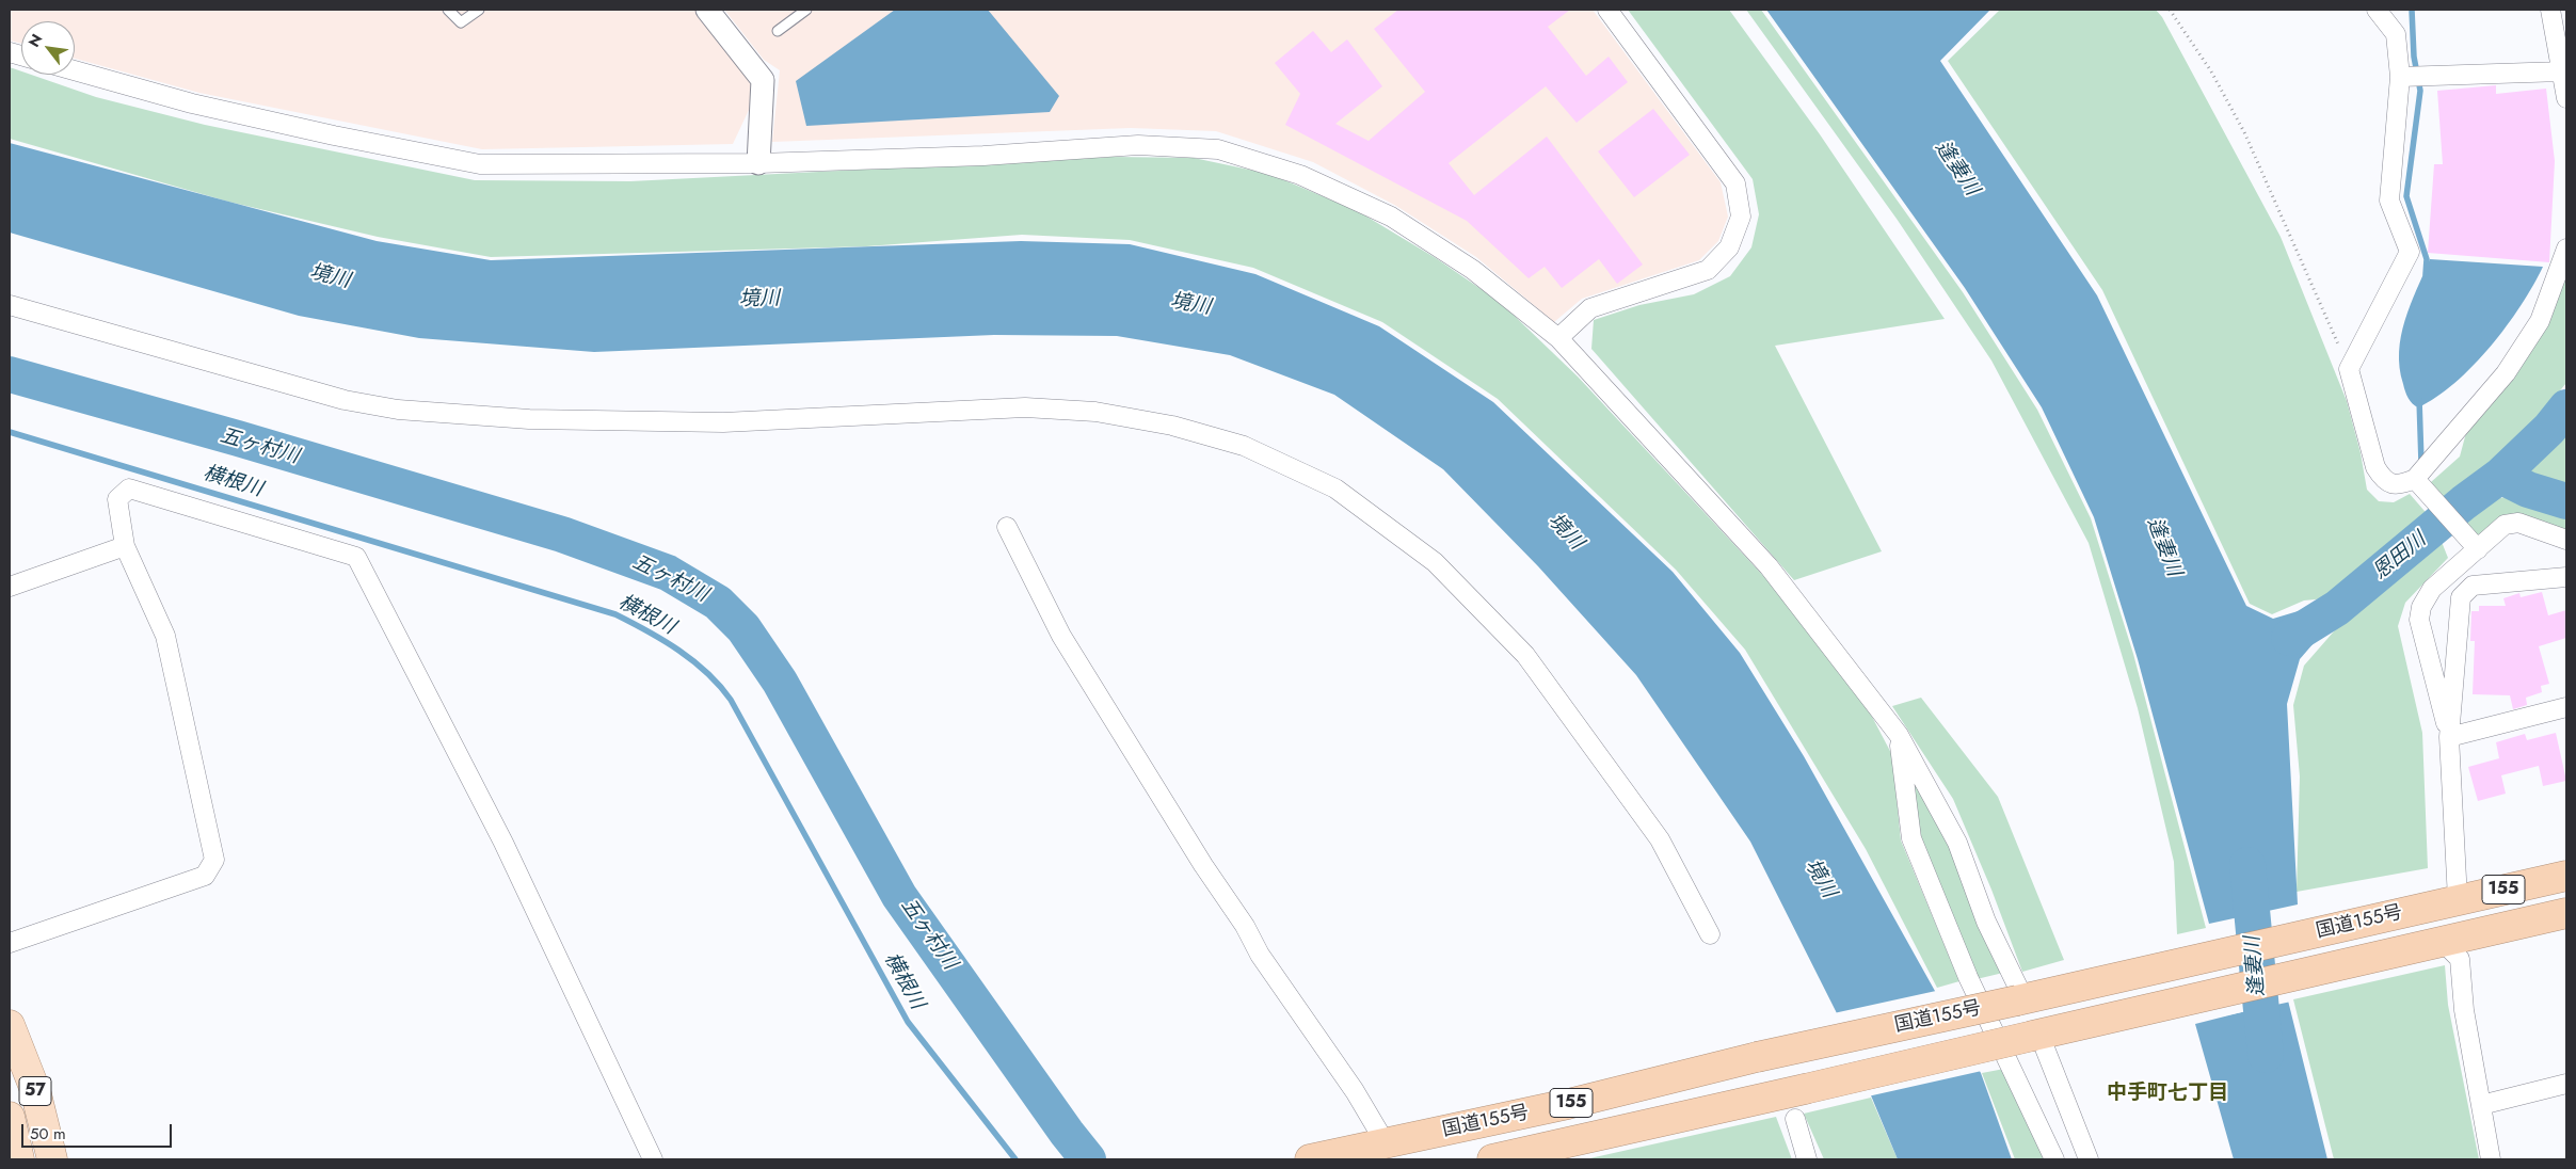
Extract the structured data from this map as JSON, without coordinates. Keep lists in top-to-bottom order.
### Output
{
  "streets": {
    "highway": ["155", "国道155号"],
    "main road": ["57"]
  },
  "districts": ["中手町七丁目"],
  "water": [
    "逢妻川",
    "境川",
    "五ヶ村川",
    "横根川",
    "恩田川"
  ],
  "scale_bar": "50 m",
  "north": "top left"
}
